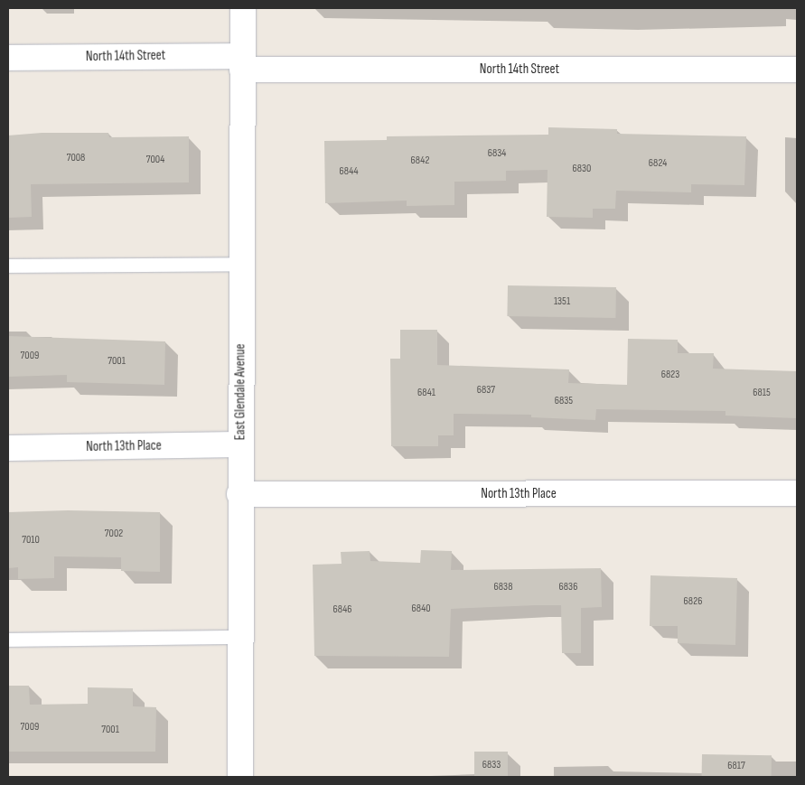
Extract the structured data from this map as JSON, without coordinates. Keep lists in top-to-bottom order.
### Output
{
  "streets": {
    "street": ["North 14th Street", "East Glendale Avenue", "North 13th Place"]
  },
  "crossings": [
    ["North 14th Street", "East Glendale Avenue"],
    ["East Glendale Avenue", "North 13th Place"]
  ],
  "house_numbers": [
    "6834",
    "7008",
    "7004",
    "6842",
    "6824",
    "6830",
    "6844",
    "1351",
    "7009",
    "7001",
    "6823",
    "6837",
    "6841",
    "6815",
    "6835",
    "7002",
    "7010",
    "6838",
    "6836",
    "6826",
    "6840",
    "6846",
    "7009",
    "7001",
    "6833",
    "6817"
  ]
}
